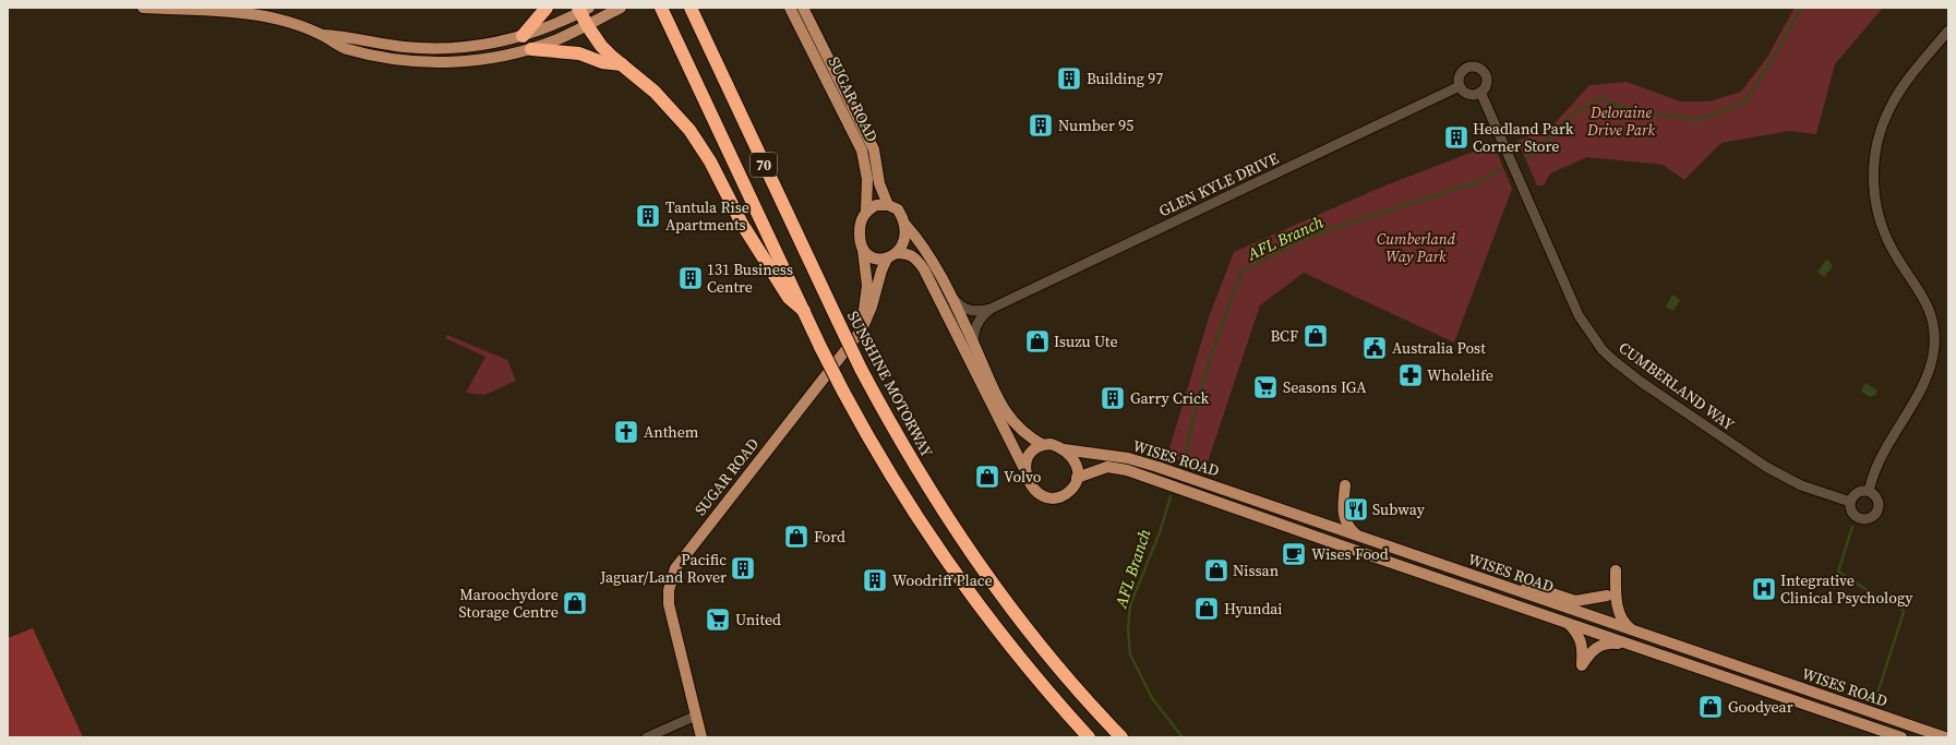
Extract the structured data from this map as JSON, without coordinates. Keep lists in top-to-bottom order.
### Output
{
  "streets": {
    "highway": ["70", "SUNSHINE MOTORWAY"],
    "main road": ["SUGAR ROAD", "WISES ROAD"],
    "street": ["GLEN KYLE DRIVE", "CUMBERLAND WAY"]
  },
  "crossings": [
    ["GLEN KYLE DRIVE", "CUMBERLAND WAY"]
  ],
  "water": ["AFL Branch"],
  "parks": ["Deloraine Drive Park", "Cumberland Way Park"],
  "places": {
    "building": [
      "Building 97",
      "Number 95",
      "Headland Park Corner Store",
      "Tantula Rise Apartments",
      "131 Business Centre",
      "Garry Crick",
      "Pacific Jaguar/Land Rover",
      "Woodriff Place"
    ],
    "shop": [
      "BCF",
      "Isuzu Ute",
      "Volvo",
      "Ford",
      "Nissan",
      "Maroochydore Storage Centre",
      "Hyundai",
      "Goodyear"
    ],
    "public building": ["Australia Post"],
    "pharmacy": ["Wholelife"],
    "supermarket": ["Seasons IGA", "United"],
    "church": ["Anthem"],
    "restaurant": ["Subway"],
    "cafe": ["Wises Food"],
    "hospital": ["Integrative Clinical Psychology"]
  }
}
